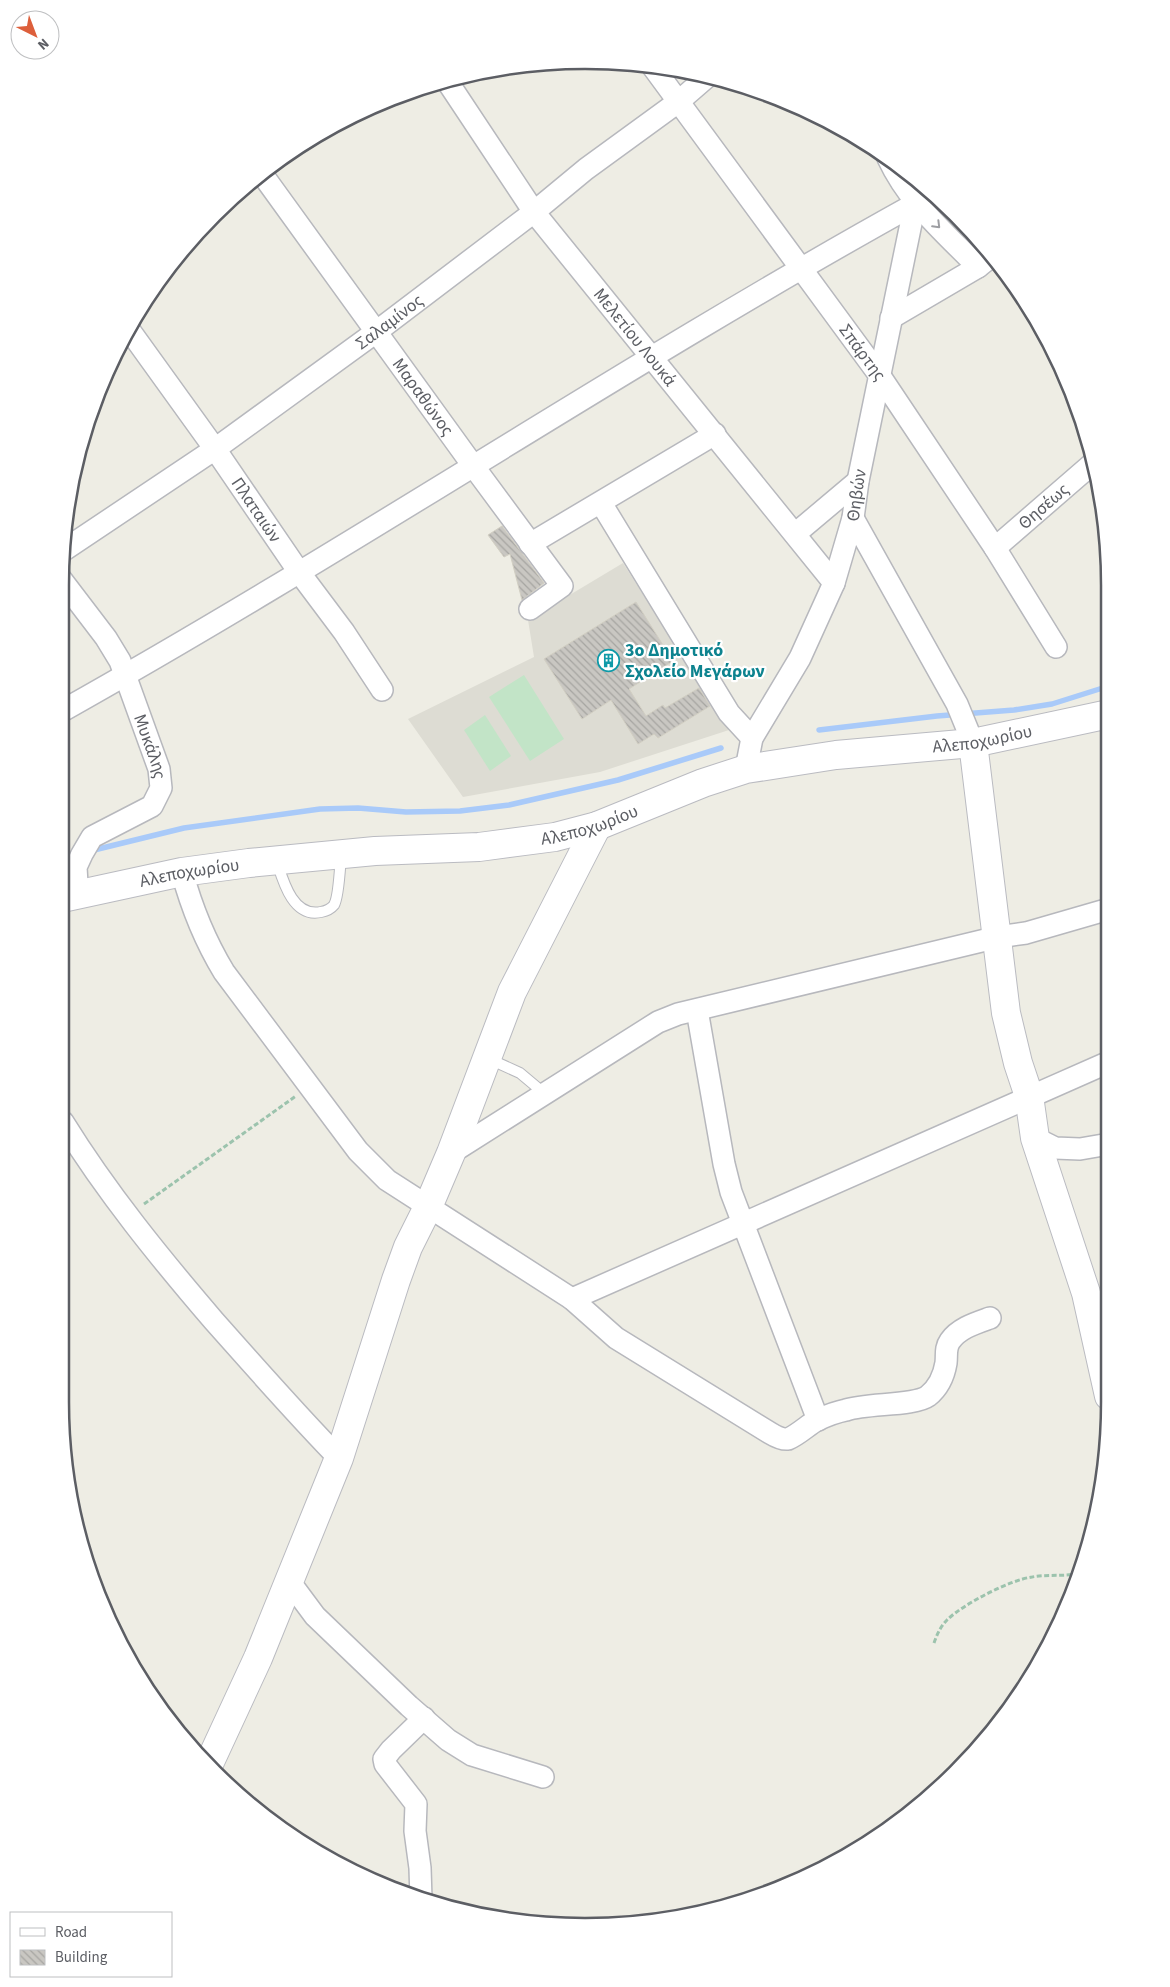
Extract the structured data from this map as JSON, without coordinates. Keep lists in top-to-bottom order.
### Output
{
  "streets": {
    "street": [
      "Σαλαμίνος",
      "Μελετίου Λουκά",
      "Σπάρτης",
      "Μαραθώνος",
      "Θηβών",
      "Θησέως",
      "Πλαταιών",
      "Αλεποχωρίου",
      "Μυκάλης"
    ]
  },
  "crossings": [
    ["Σαλαμίνος", "Μελετίου Λουκά"],
    ["Σαλαμίνος", "Σπάρτης"],
    ["Σαλαμίνος", "Μαραθώνος"],
    ["Σαλαμίνος", "Πλαταιών"],
    ["Μελετίου Λουκά", "Θηβών"],
    ["Σπάρτης", "Θηβών"],
    ["Σπάρτης", "Θησέως"],
    ["Θηβών", "Αλεποχωρίου"],
    ["Αλεποχωρίου", "Μυκάλης"]
  ],
  "places": {
    "building": ["3ο Δημοτικό Σχολείο Μεγάρων"]
  },
  "legend": ["Road", "Building"],
  "north": "bottom right"
}
